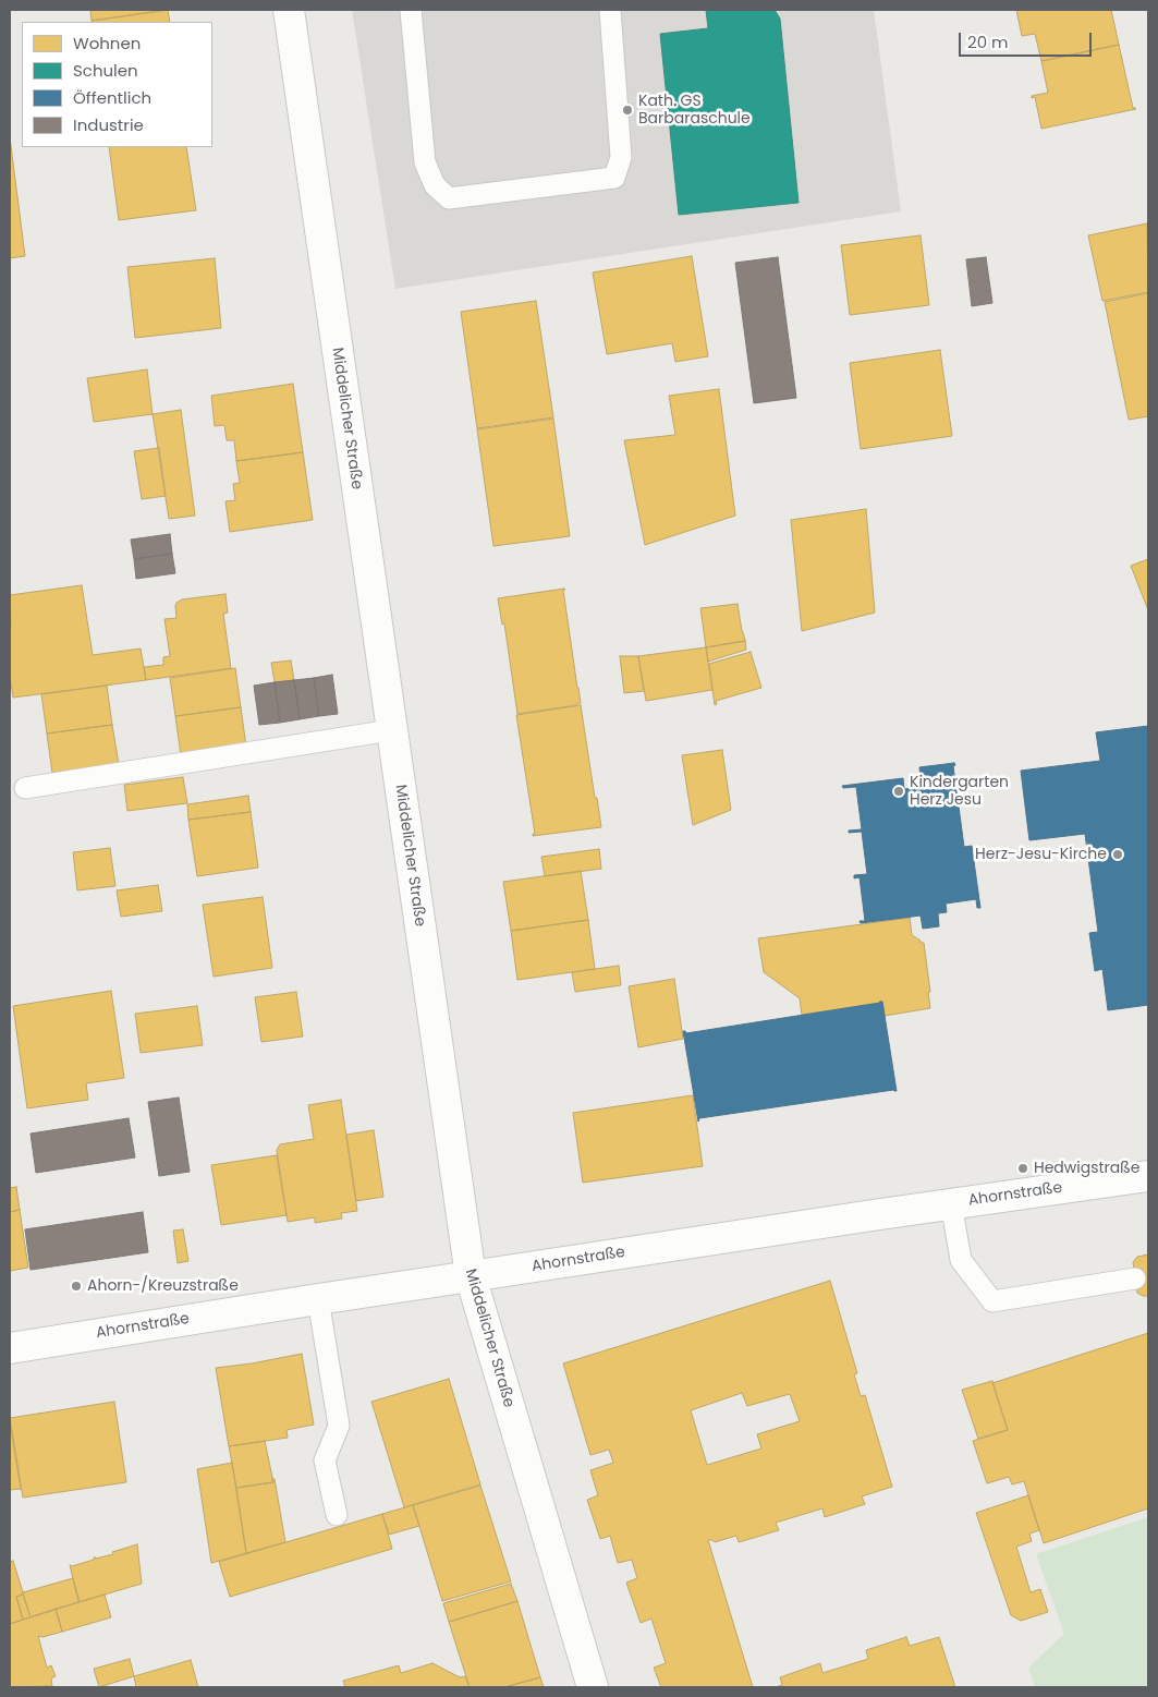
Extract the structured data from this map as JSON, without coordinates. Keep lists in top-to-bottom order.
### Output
{
  "streets": {
    "street": ["Middelicher Straße", "Ahornstraße"]
  },
  "crossings": [
    ["Middelicher Straße", "Ahornstraße"]
  ],
  "places": [
    "Kath. GS Barbaraschule",
    "Kindergarten Herz Jesu",
    "Herz-Jesu-Kirche",
    "Hedwigstraße",
    "Ahorn-/Kreuzstraße"
  ],
  "legend": [
    "Wohnen",
    "Schulen",
    "Öffentlich",
    "Industrie"
  ],
  "scale_bar": "20 m"
}
